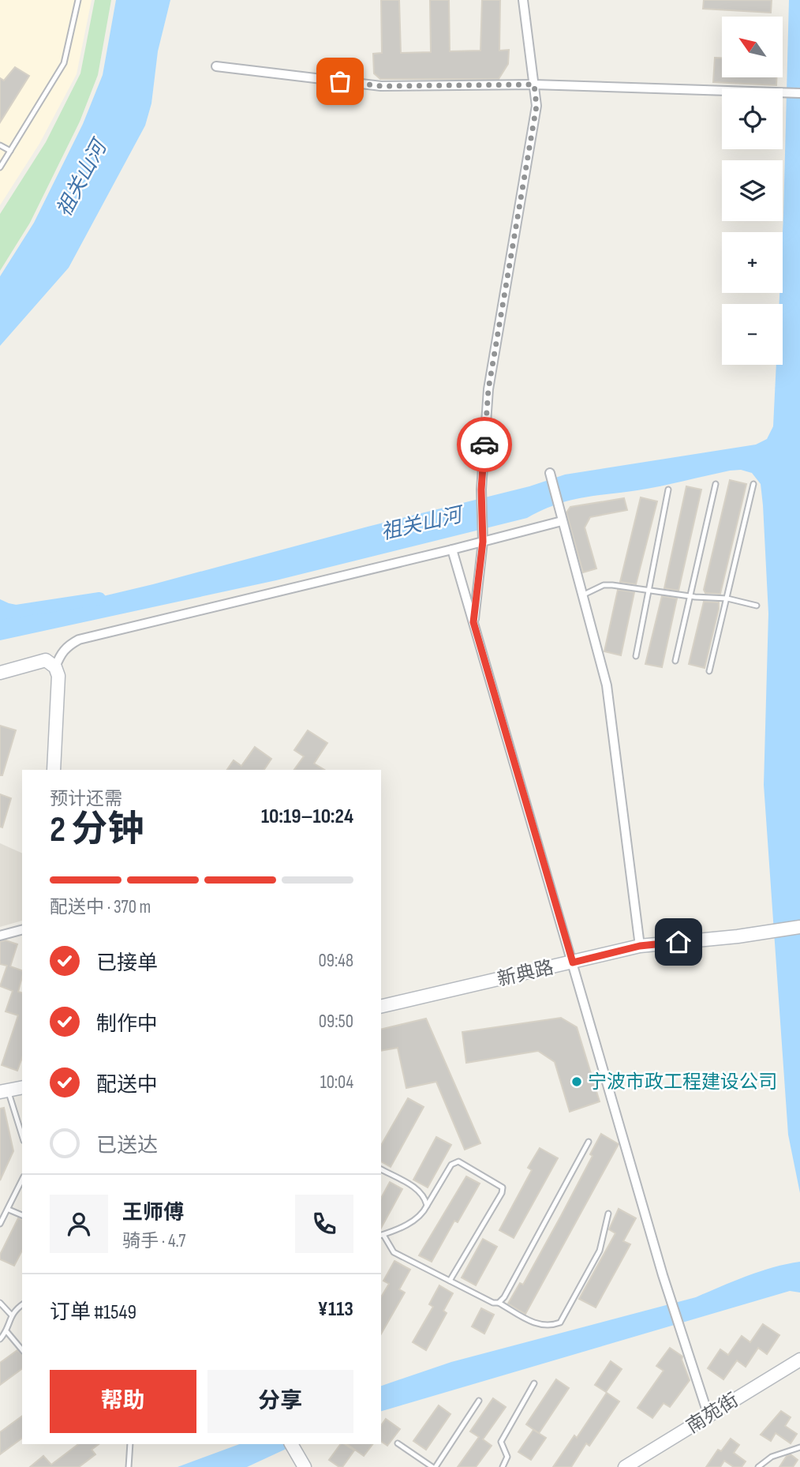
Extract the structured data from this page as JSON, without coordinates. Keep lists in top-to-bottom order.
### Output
{
  "streets": {
    "main road": ["新典路", "南苑街"]
  },
  "water": ["祖关山河"],
  "places": ["宁波市政工程建设公司"],
  "north": "top left",
  "page": {
    "map_buttons": ["+", "−"],
    "heading": ["2 分钟", "预计还需", "10:19–10:24"],
    "panel": [
      "王师傅",
      "骑手 · 4.7",
      "订单 #1549",
      "¥113"
    ],
    "bar": "配送中 · 370 m",
    "list": [
      ["已接单", "09:48"],
      ["制作中", "09:50"],
      ["配送中", "10:04"],
      "已送达"
    ],
    "buttons": ["帮助", "分享"]
  }
}
